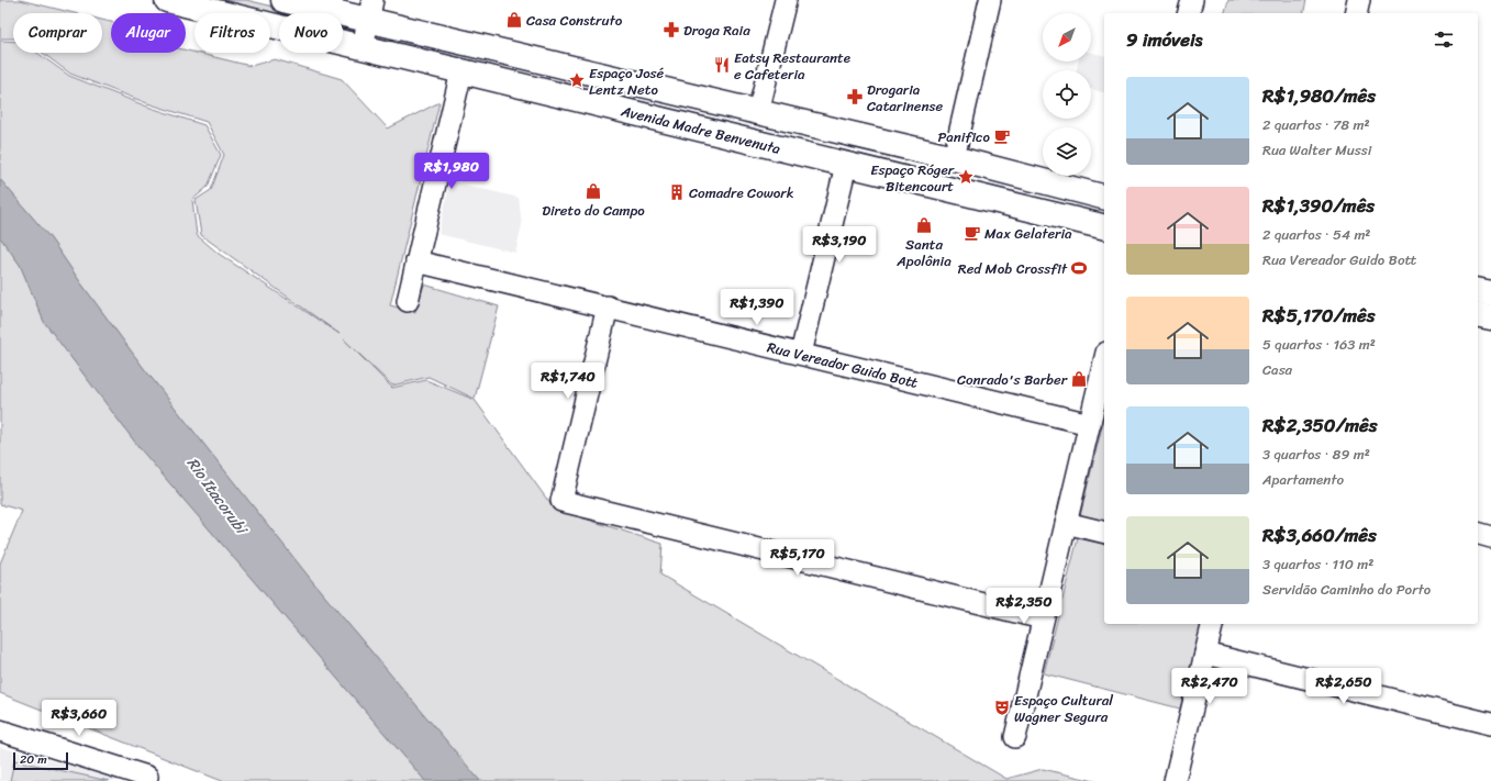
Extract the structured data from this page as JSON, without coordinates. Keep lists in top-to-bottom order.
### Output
{
  "streets": {
    "main road": ["Avenida Madre Benvenuta"],
    "street": ["Rua Vereador Guido Bott"]
  },
  "water": ["Rio Itacorubi"],
  "places": {
    "shop": [
      "Casa Construto",
      "Direto do Campo",
      "Santa Apolônia",
      "Conrado's Barber"
    ],
    "pharmacy": ["Droga Raia", "Drogaria Catarinense"],
    "restaurant": ["Eatsy Restaurante e Cafeteria"],
    "place": ["Espaço José Lentz Neto", "Espaço Róger Bitencourt"],
    "cafe": ["Panifico", "Max Gelateria"],
    "building": ["Comadre Cowork"],
    "sports": ["Red Mob Crossfit"],
    "theatre": ["Espaço Cultural Wagner Segura"]
  },
  "scale_bar": "20 m",
  "north": "bottom left",
  "page": {
    "chip": [
      "Comprar",
      "Alugar",
      "Filtros",
      "Novo"
    ],
    "heading": "9 imóveis",
    "list": [
      {
        "name": "R$1,980/mês",
        "note": "2 quartos · 78 m² · Rua Walter Mussi"
      },
      {
        "name": "R$1,390/mês",
        "note": "2 quartos · 54 m² · Rua Vereador Guido Bott"
      },
      {
        "name": "R$5,170/mês",
        "note": "5 quartos · 163 m² · Casa"
      },
      {
        "name": "R$2,350/mês",
        "note": "3 quartos · 89 m² · Apartamento"
      },
      {
        "name": "R$3,660/mês",
        "note": "3 quartos · 110 m² · Servidão Caminho do Porto"
      }
    ],
    "price": [
      "R$1,980",
      "R$3,190",
      "R$1,390",
      "R$1,740",
      "R$5,170",
      "R$2,350",
      "R$2,470",
      "R$2,650",
      "R$3,660"
    ],
    "scale": "20 m"
  }
}
